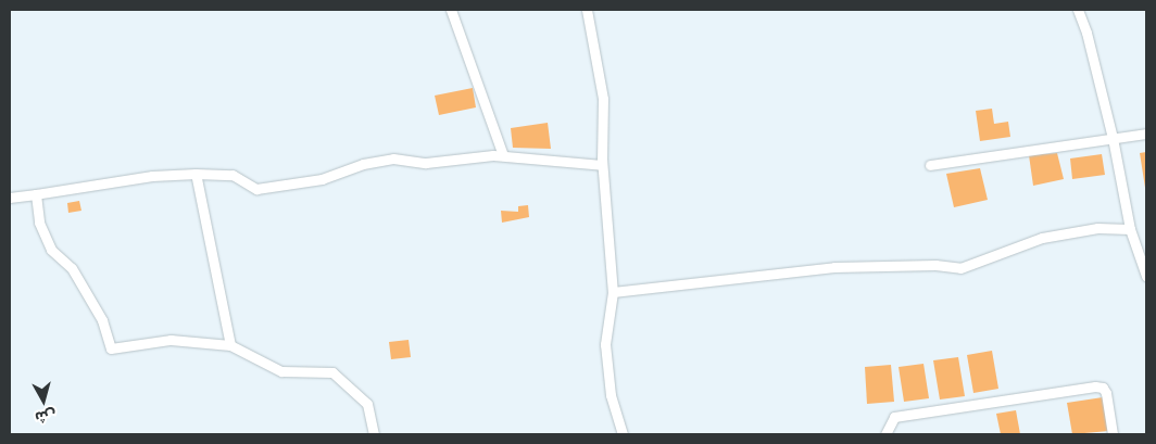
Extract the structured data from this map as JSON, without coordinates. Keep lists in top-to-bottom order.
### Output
{
  "north": "bottom"
}
